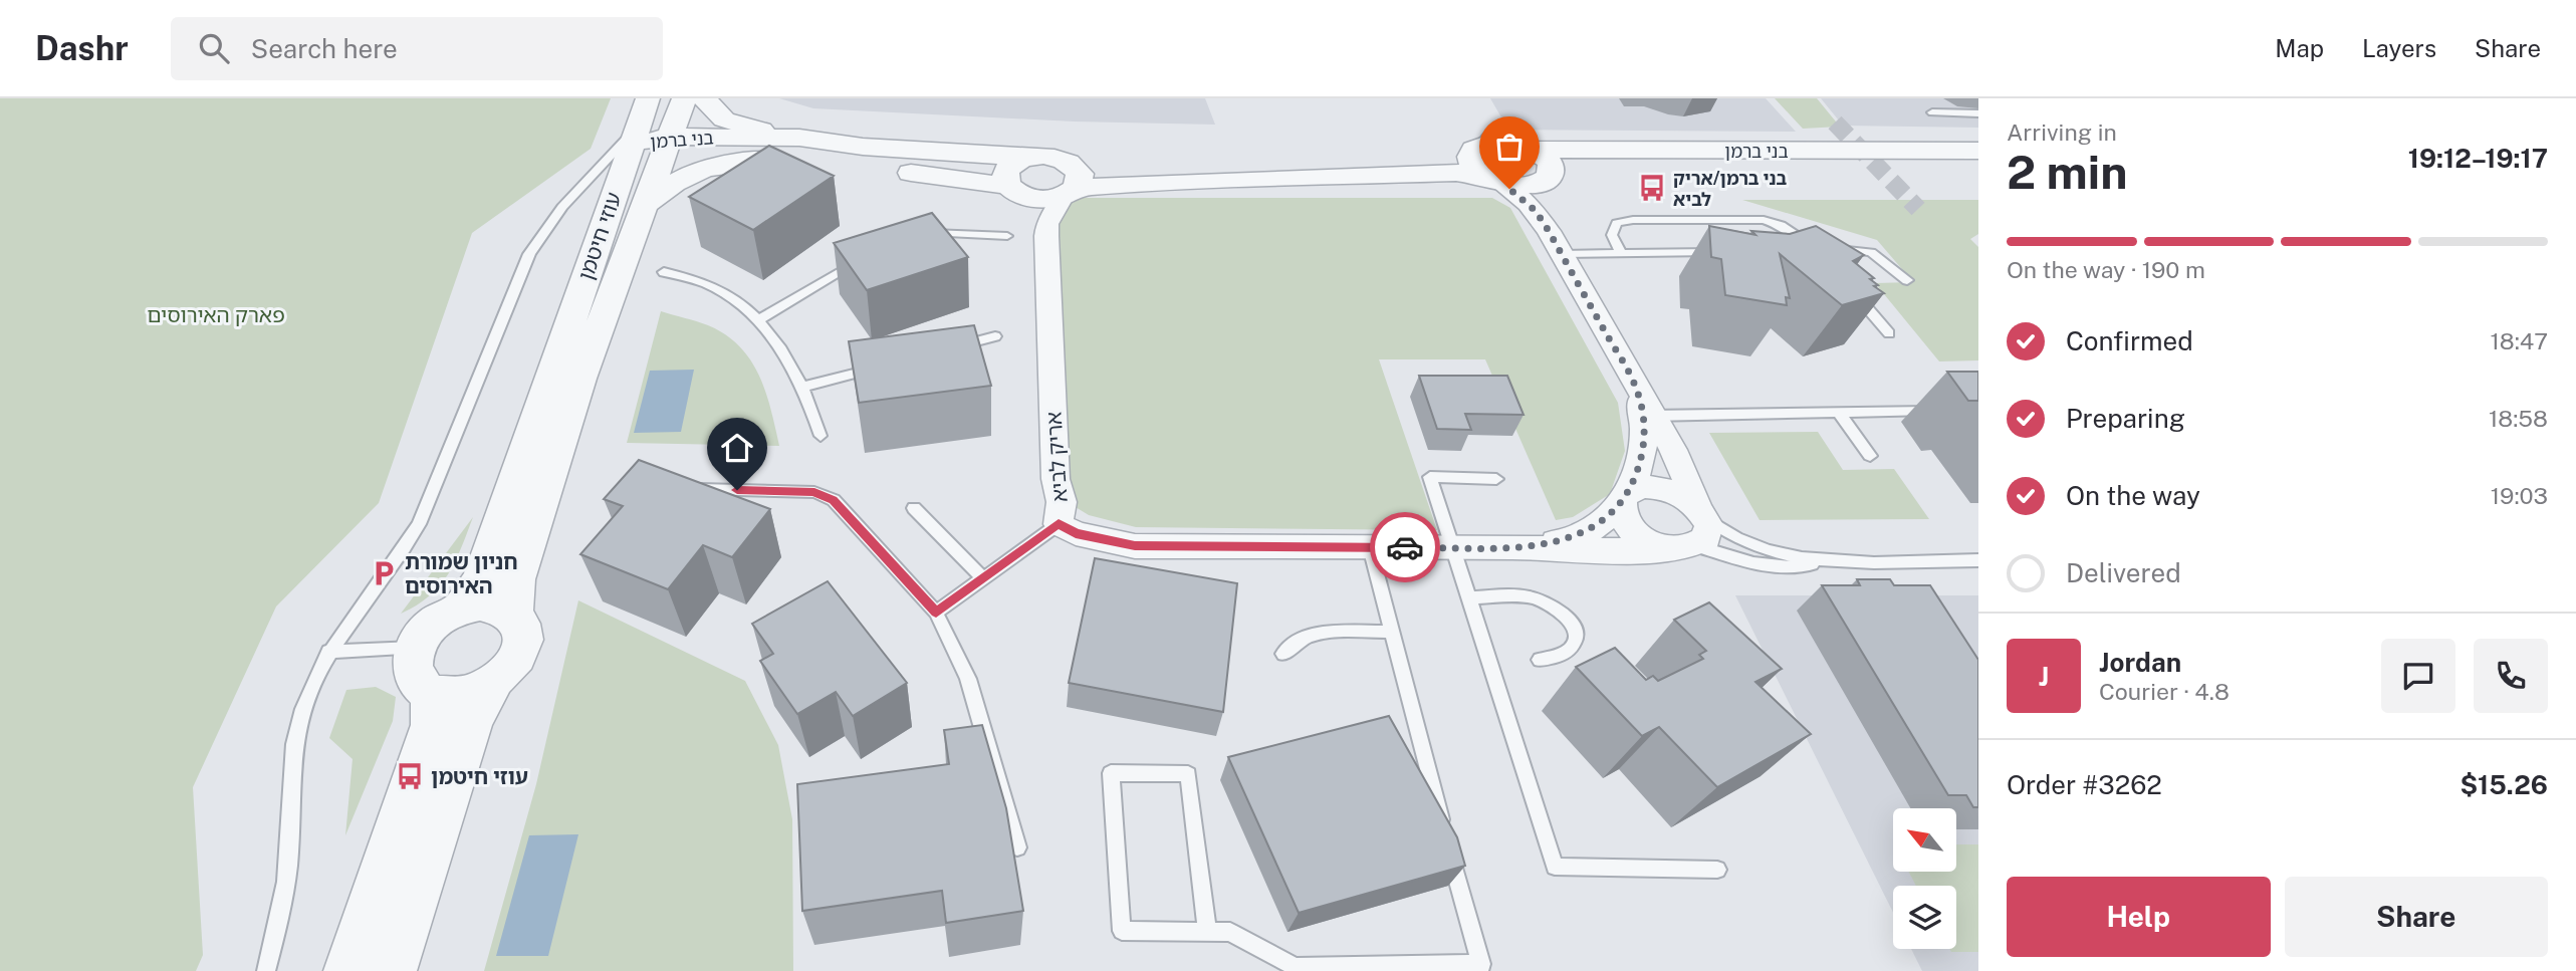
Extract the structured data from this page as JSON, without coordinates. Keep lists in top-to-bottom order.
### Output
{
  "streets": {
    "street": ["בני ברמן", "עוזי חיטמן", "אריק לביא"]
  },
  "crossings": [
    ["בני ברמן", "עוזי חיטמן"]
  ],
  "parks": ["פארק האירוסים"],
  "places": {
    "bus stop": ["בני ברמן/אריק לביא", "עוזי חיטמן"],
    "parking": ["חניון שמורת האירוסים"]
  },
  "north": "top left",
  "page": {
    "header": "Dashr",
    "search": "Search here",
    "nav": ["Map", "Layers", "Share"],
    "heading": ["2 min", "Arriving in", "19:12–19:17"],
    "panel": [
      "Jordan",
      "Courier · 4.8",
      "Order #3262",
      "$15.26"
    ],
    "bar": "On the way · 190 m",
    "list": [
      ["Confirmed", "18:47"],
      ["Preparing", "18:58"],
      ["On the way", "19:03"],
      "Delivered"
    ],
    "round": "J",
    "buttons": ["Help", "Share"]
  }
}
